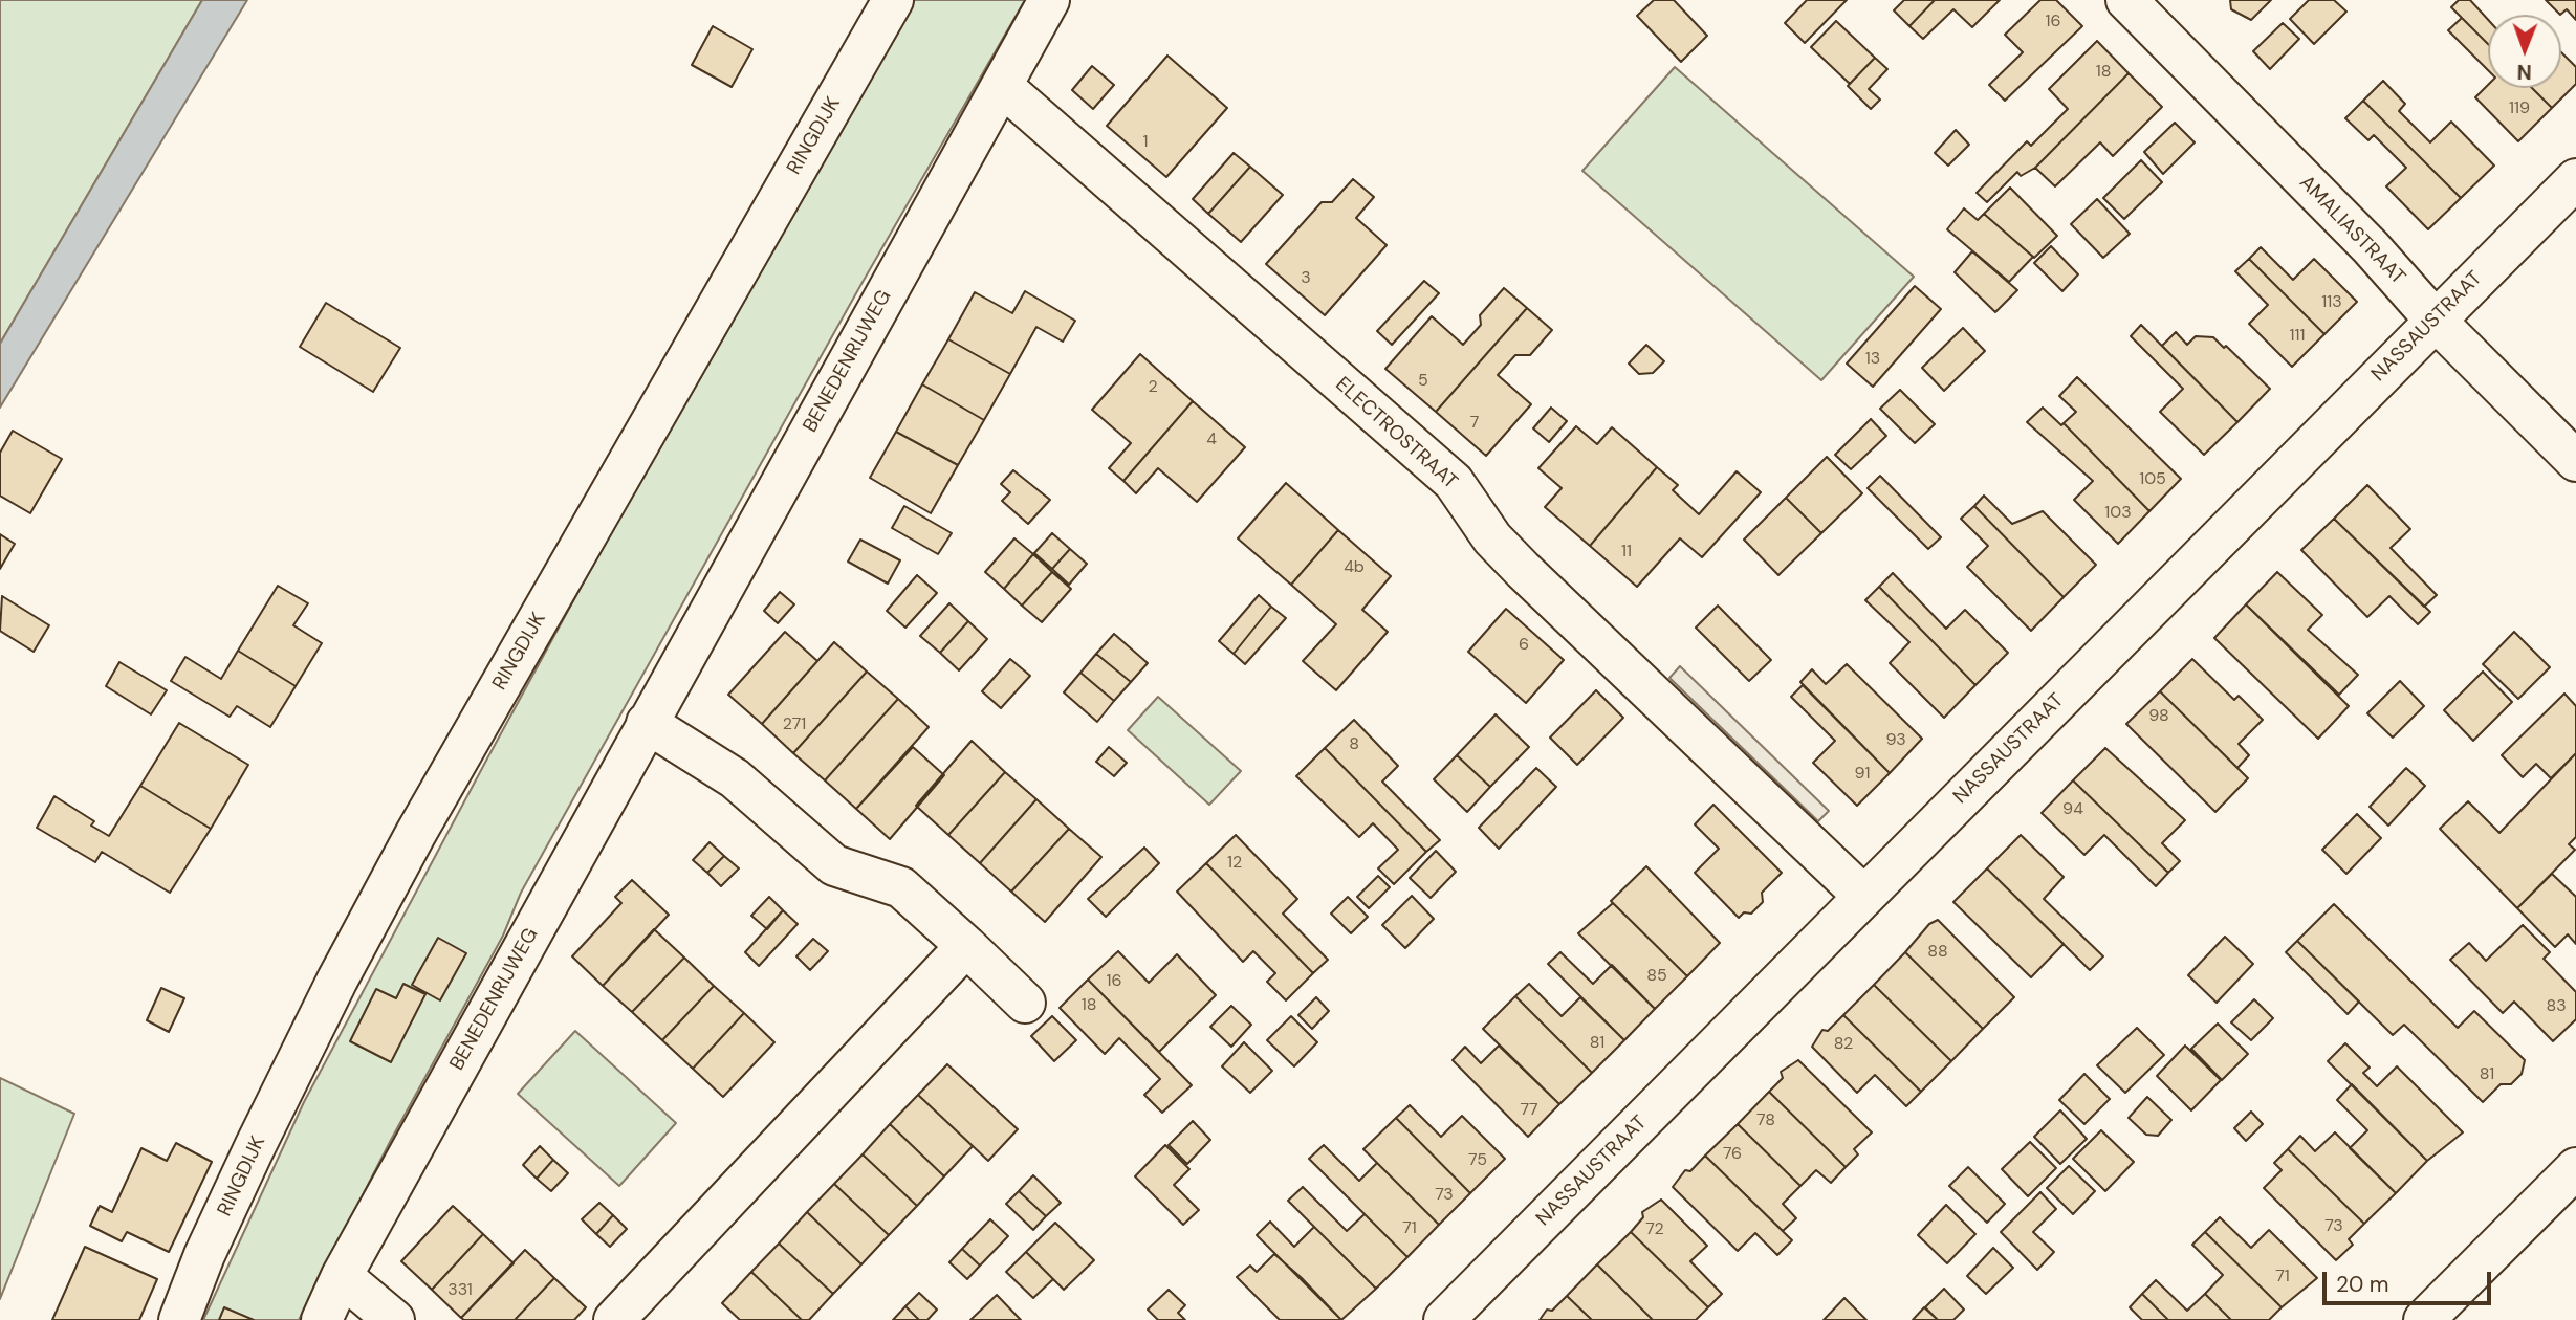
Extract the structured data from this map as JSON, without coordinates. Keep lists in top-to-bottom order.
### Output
{
  "streets": {
    "street": [
      "RINGDIJK",
      "AMALIASTRAAT",
      "NASSAUSTRAAT",
      "BENEDENRIJWEG",
      "ELECTROSTRAAT"
    ]
  },
  "crossings": [
    ["AMALIASTRAAT", "NASSAUSTRAAT"],
    ["NASSAUSTRAAT", "ELECTROSTRAAT"],
    ["BENEDENRIJWEG", "ELECTROSTRAAT"]
  ],
  "house_numbers": [
    "16",
    "18",
    "119",
    "1",
    "3",
    "113",
    "111",
    "13",
    "5",
    "2",
    "7",
    "4",
    "105",
    "103",
    "11",
    "4b",
    "6",
    "98",
    "271",
    "93",
    "8",
    "91",
    "94",
    "12",
    "88",
    "85",
    "16",
    "18",
    "83",
    "81",
    "82",
    "81",
    "77",
    "78",
    "76",
    "75",
    "73",
    "73",
    "71",
    "72",
    "71",
    "331"
  ],
  "scale_bar": "20 m",
  "north": "bottom"
}
